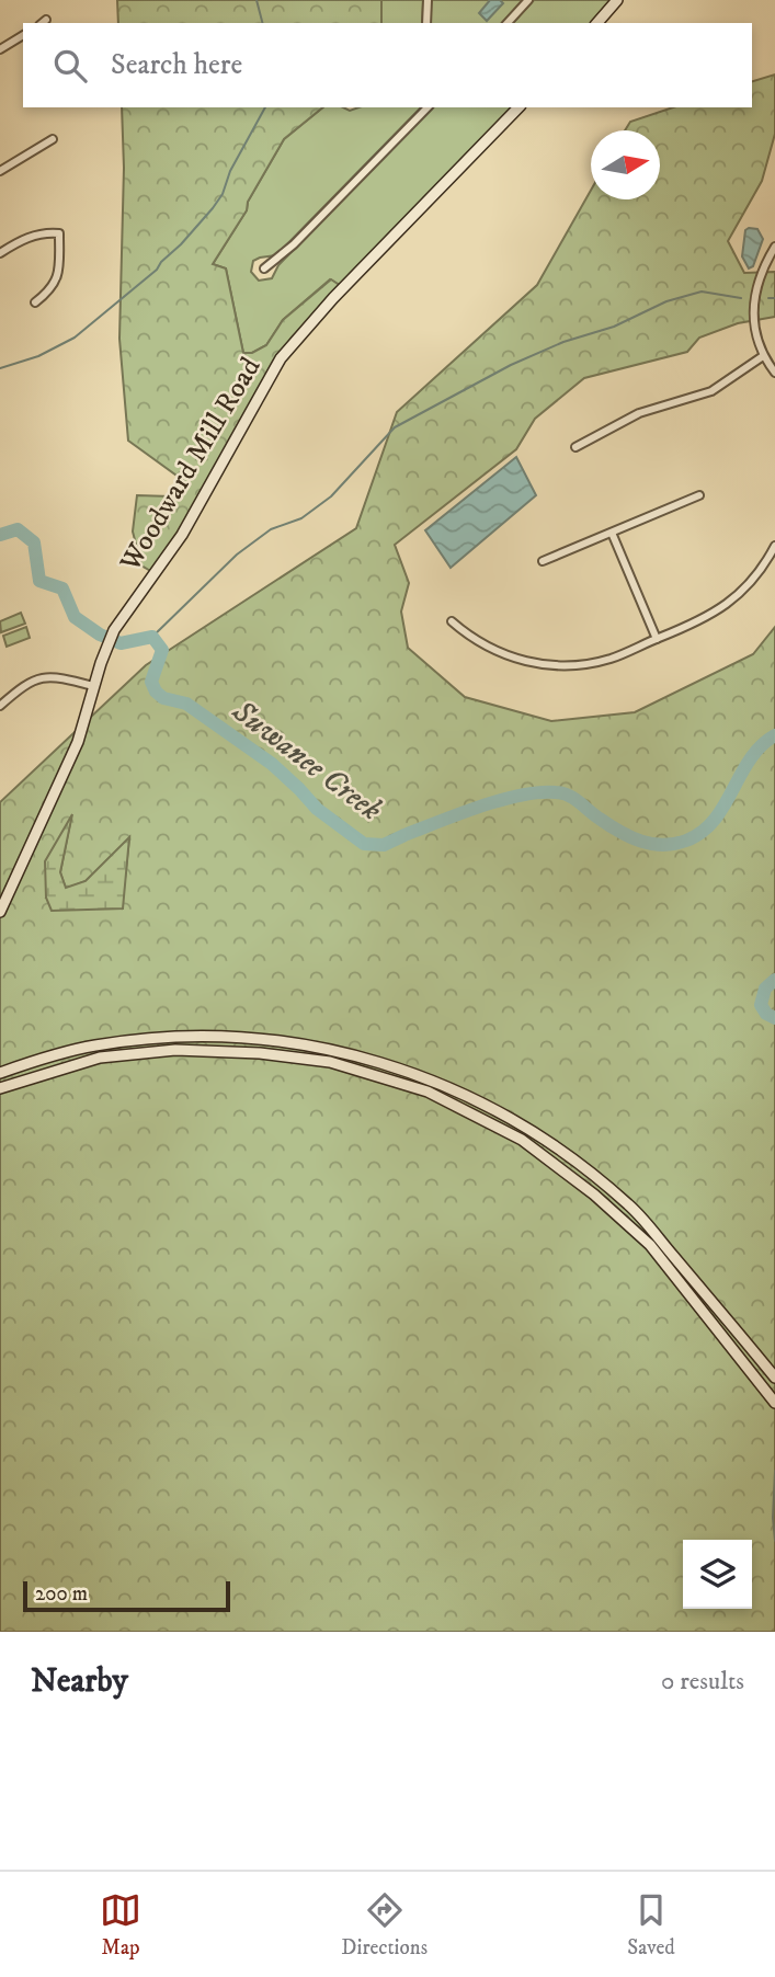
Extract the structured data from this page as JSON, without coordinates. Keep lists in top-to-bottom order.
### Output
{
  "streets": {
    "main road": ["Woodward Mill Road"]
  },
  "water": ["Suwanee Creek"],
  "scale_bar": "200 m",
  "north": "right",
  "page": {
    "search": "Search here",
    "scale": "200 m",
    "heading": ["Nearby", "0 results"],
    "nav": ["Map", "Directions", "Saved"]
  }
}
